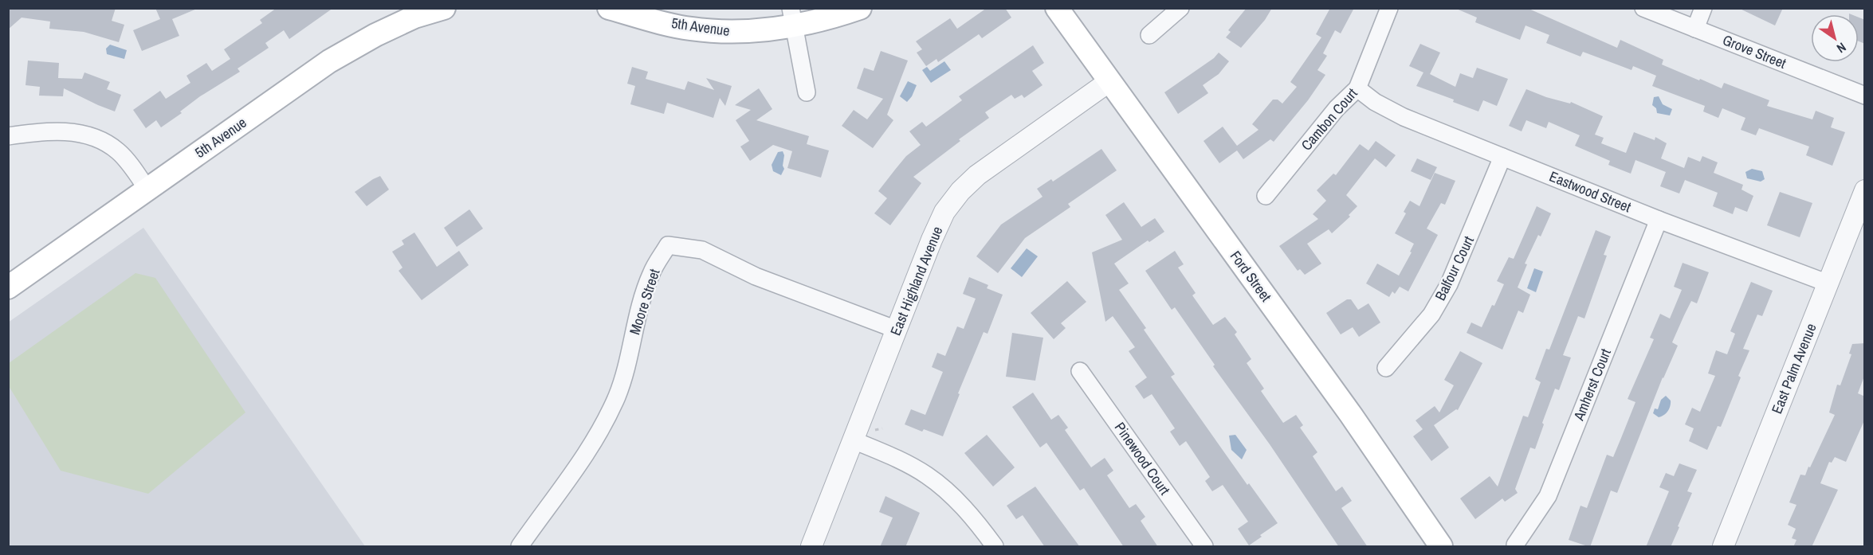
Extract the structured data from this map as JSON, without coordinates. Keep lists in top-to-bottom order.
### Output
{
  "streets": {
    "main road": ["5th Avenue", "Ford Street"],
    "street": [
      "Grove Street",
      "Cambon Court",
      "Eastwood Street",
      "Balfour Court",
      "East Highland Avenue",
      "Moore Street",
      "East Palm Avenue",
      "Amherst Court",
      "Pinewood Court"
    ]
  },
  "crossings": [
    ["Cambon Court", "Eastwood Street"],
    ["Eastwood Street", "Balfour Court"],
    ["Eastwood Street", "East Palm Avenue"],
    ["Eastwood Street", "Amherst Court"],
    ["Ford Street", "East Highland Avenue"],
    ["East Highland Avenue", "Moore Street"]
  ],
  "north": "bottom right"
}
